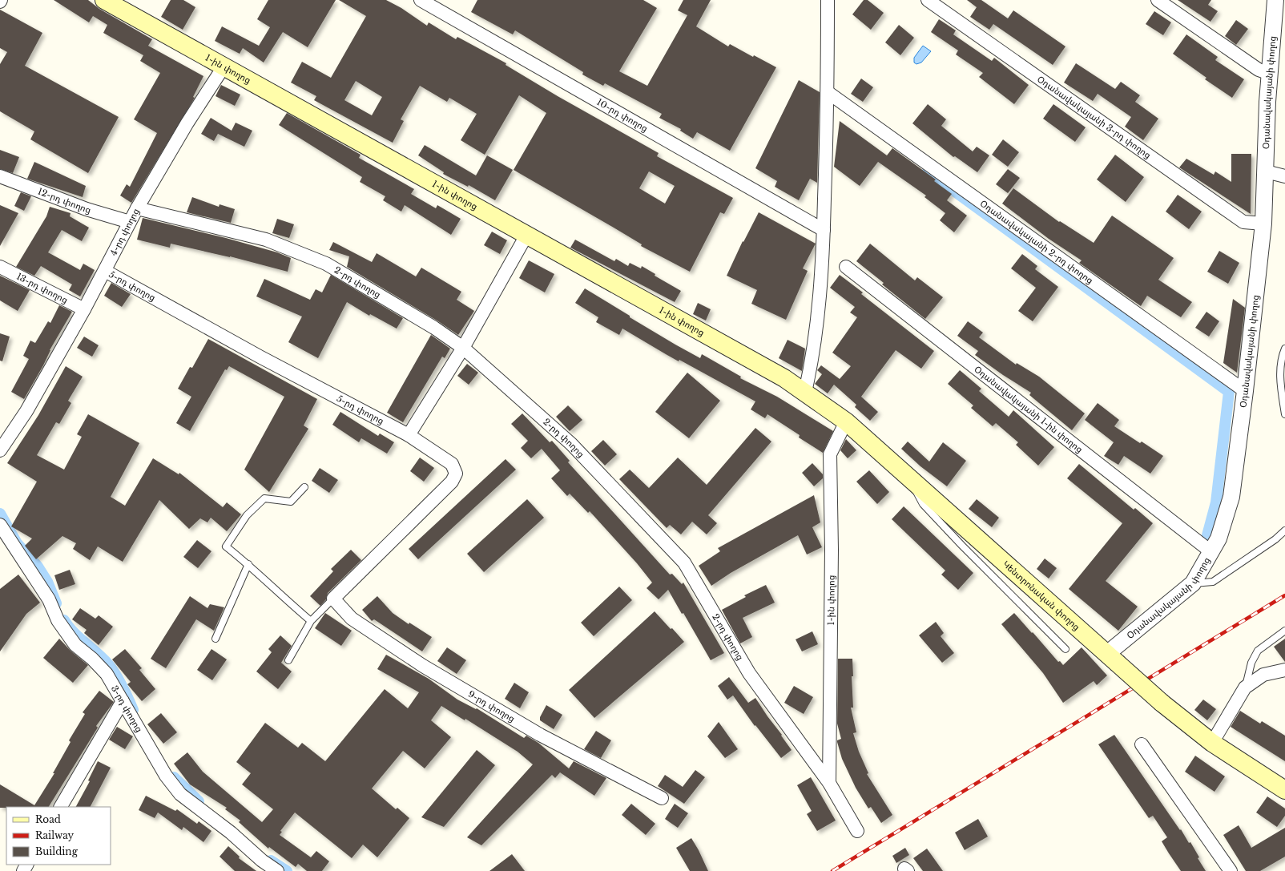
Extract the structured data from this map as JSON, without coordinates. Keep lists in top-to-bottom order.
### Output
{
  "streets": {
    "main road": ["1-ին փողոց", "Կենտրոնական փողոց"],
    "street": [
      "Օդանավակայանի փողոց",
      "10-րդ փողոց",
      "Օդանավակայանի 3-րդ փողոց",
      "12-րդ փողոց",
      "4-րդ փողոց",
      "Օդանավակայանի 2-րդ փողոց",
      "2-րդ փողոց",
      "5-րդ փողոց",
      "13-րդ փողոց",
      "Օդանավակայանի 1-ին փողոց",
      "9-րդ փողոց",
      "3-րդ փողոց"
    ]
  },
  "crossings": [
    ["1-ին փողոց", "4-րդ փողոց"],
    ["1-ին փողոց", "2-րդ փողոց"],
    ["1-ին փողոց", "Կենտրոնական փողոց"],
    ["Օդանավակայանի փողոց", "Օդանավակայանի 3-րդ փողոց"],
    ["Օդանավակայանի փողոց", "Օդանավակայանի 2-րդ փողոց"],
    ["Օդանավակայանի փողոց", "Օդանավակայանի 1-ին փողոց"],
    ["Օդանավակայանի փողոց", "Կենտրոնական փողոց"],
    ["12-րդ փողոց", "4-րդ փողոց"],
    ["4-րդ փողոց", "2-րդ փողոց"],
    ["4-րդ փողոց", "5-րդ փողոց"],
    ["4-րդ փողոց", "13-րդ փողոց"],
    ["5-րդ փողոց", "9-րդ փողոց"]
  ],
  "legend": ["Road", "Railway", "Building"]
}
